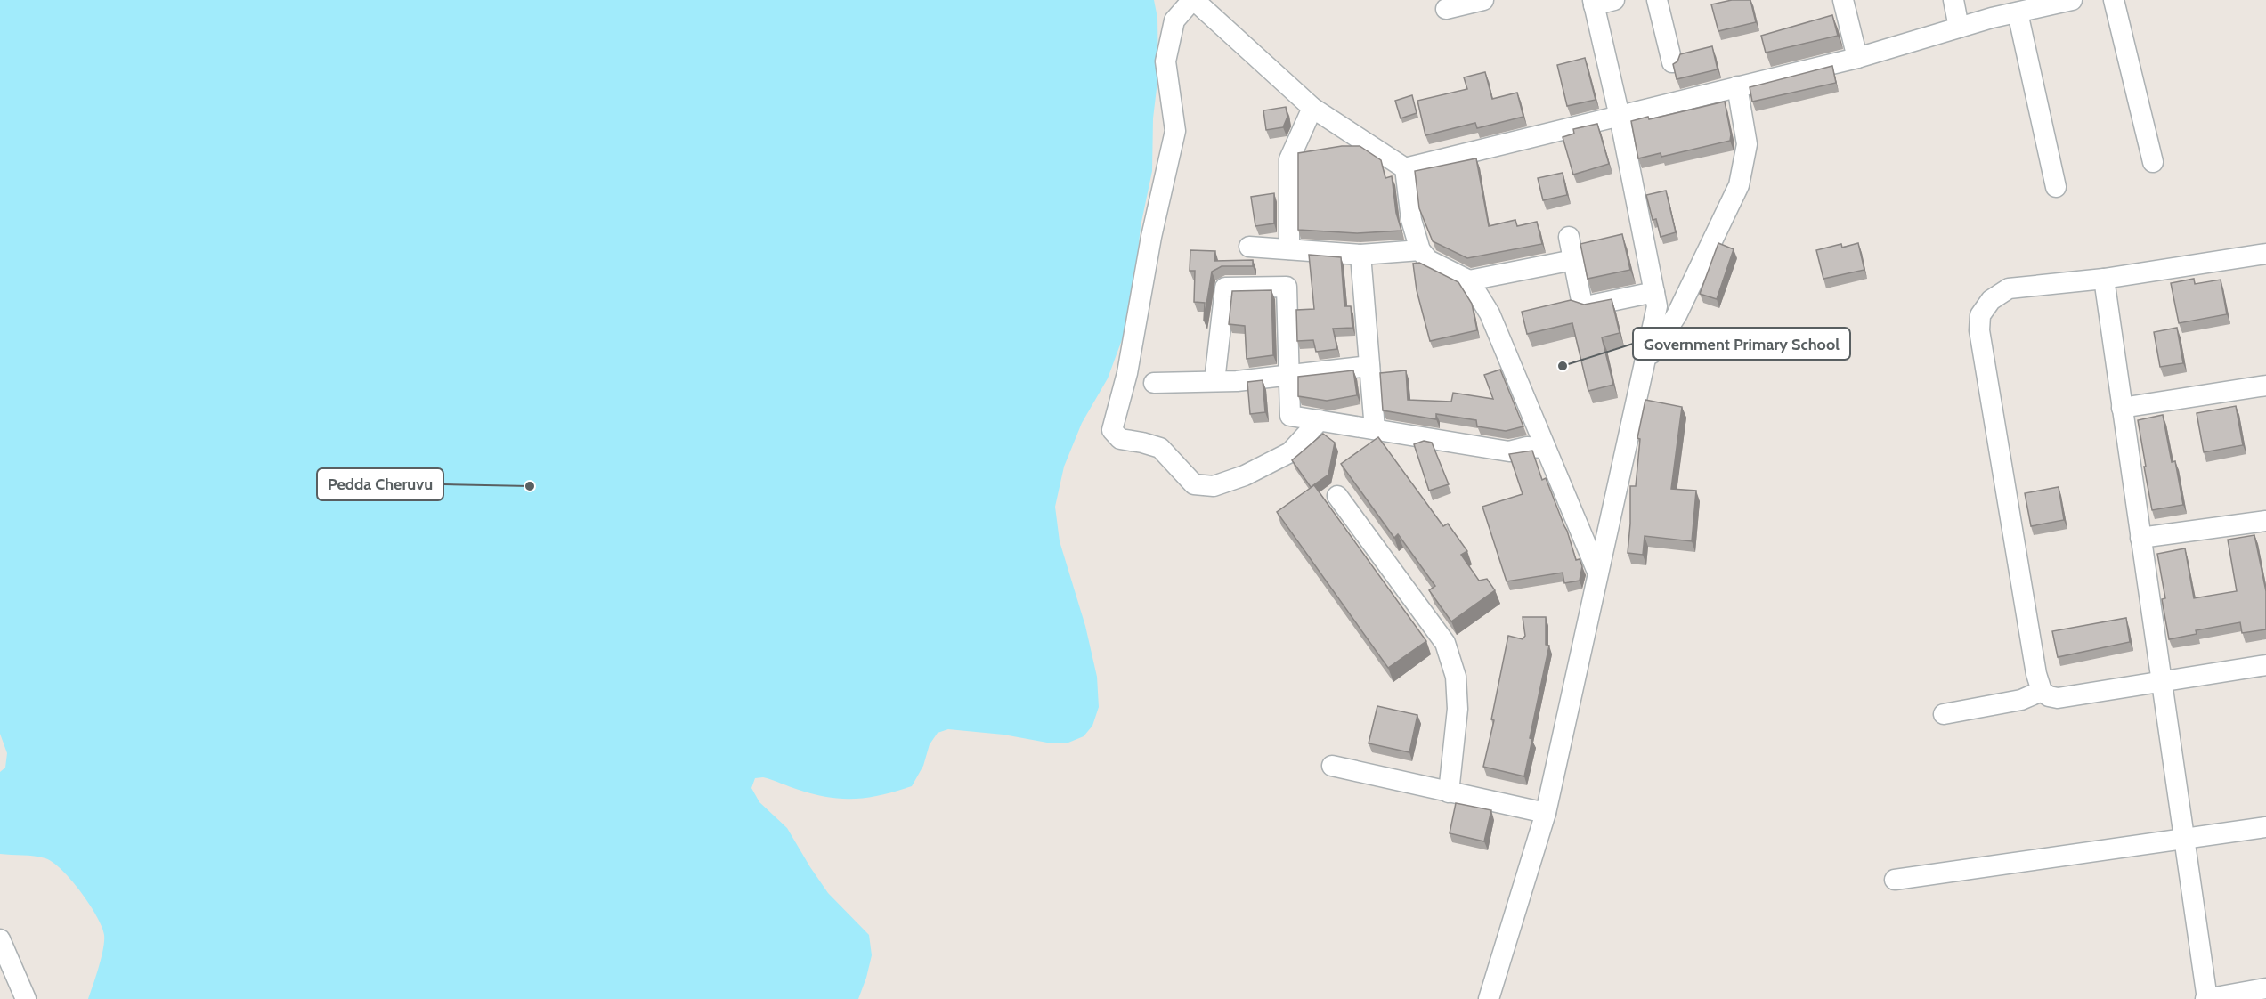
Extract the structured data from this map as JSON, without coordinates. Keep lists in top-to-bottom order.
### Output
{
  "places": ["Government Primary School", "Pedda Cheruvu"]
}
